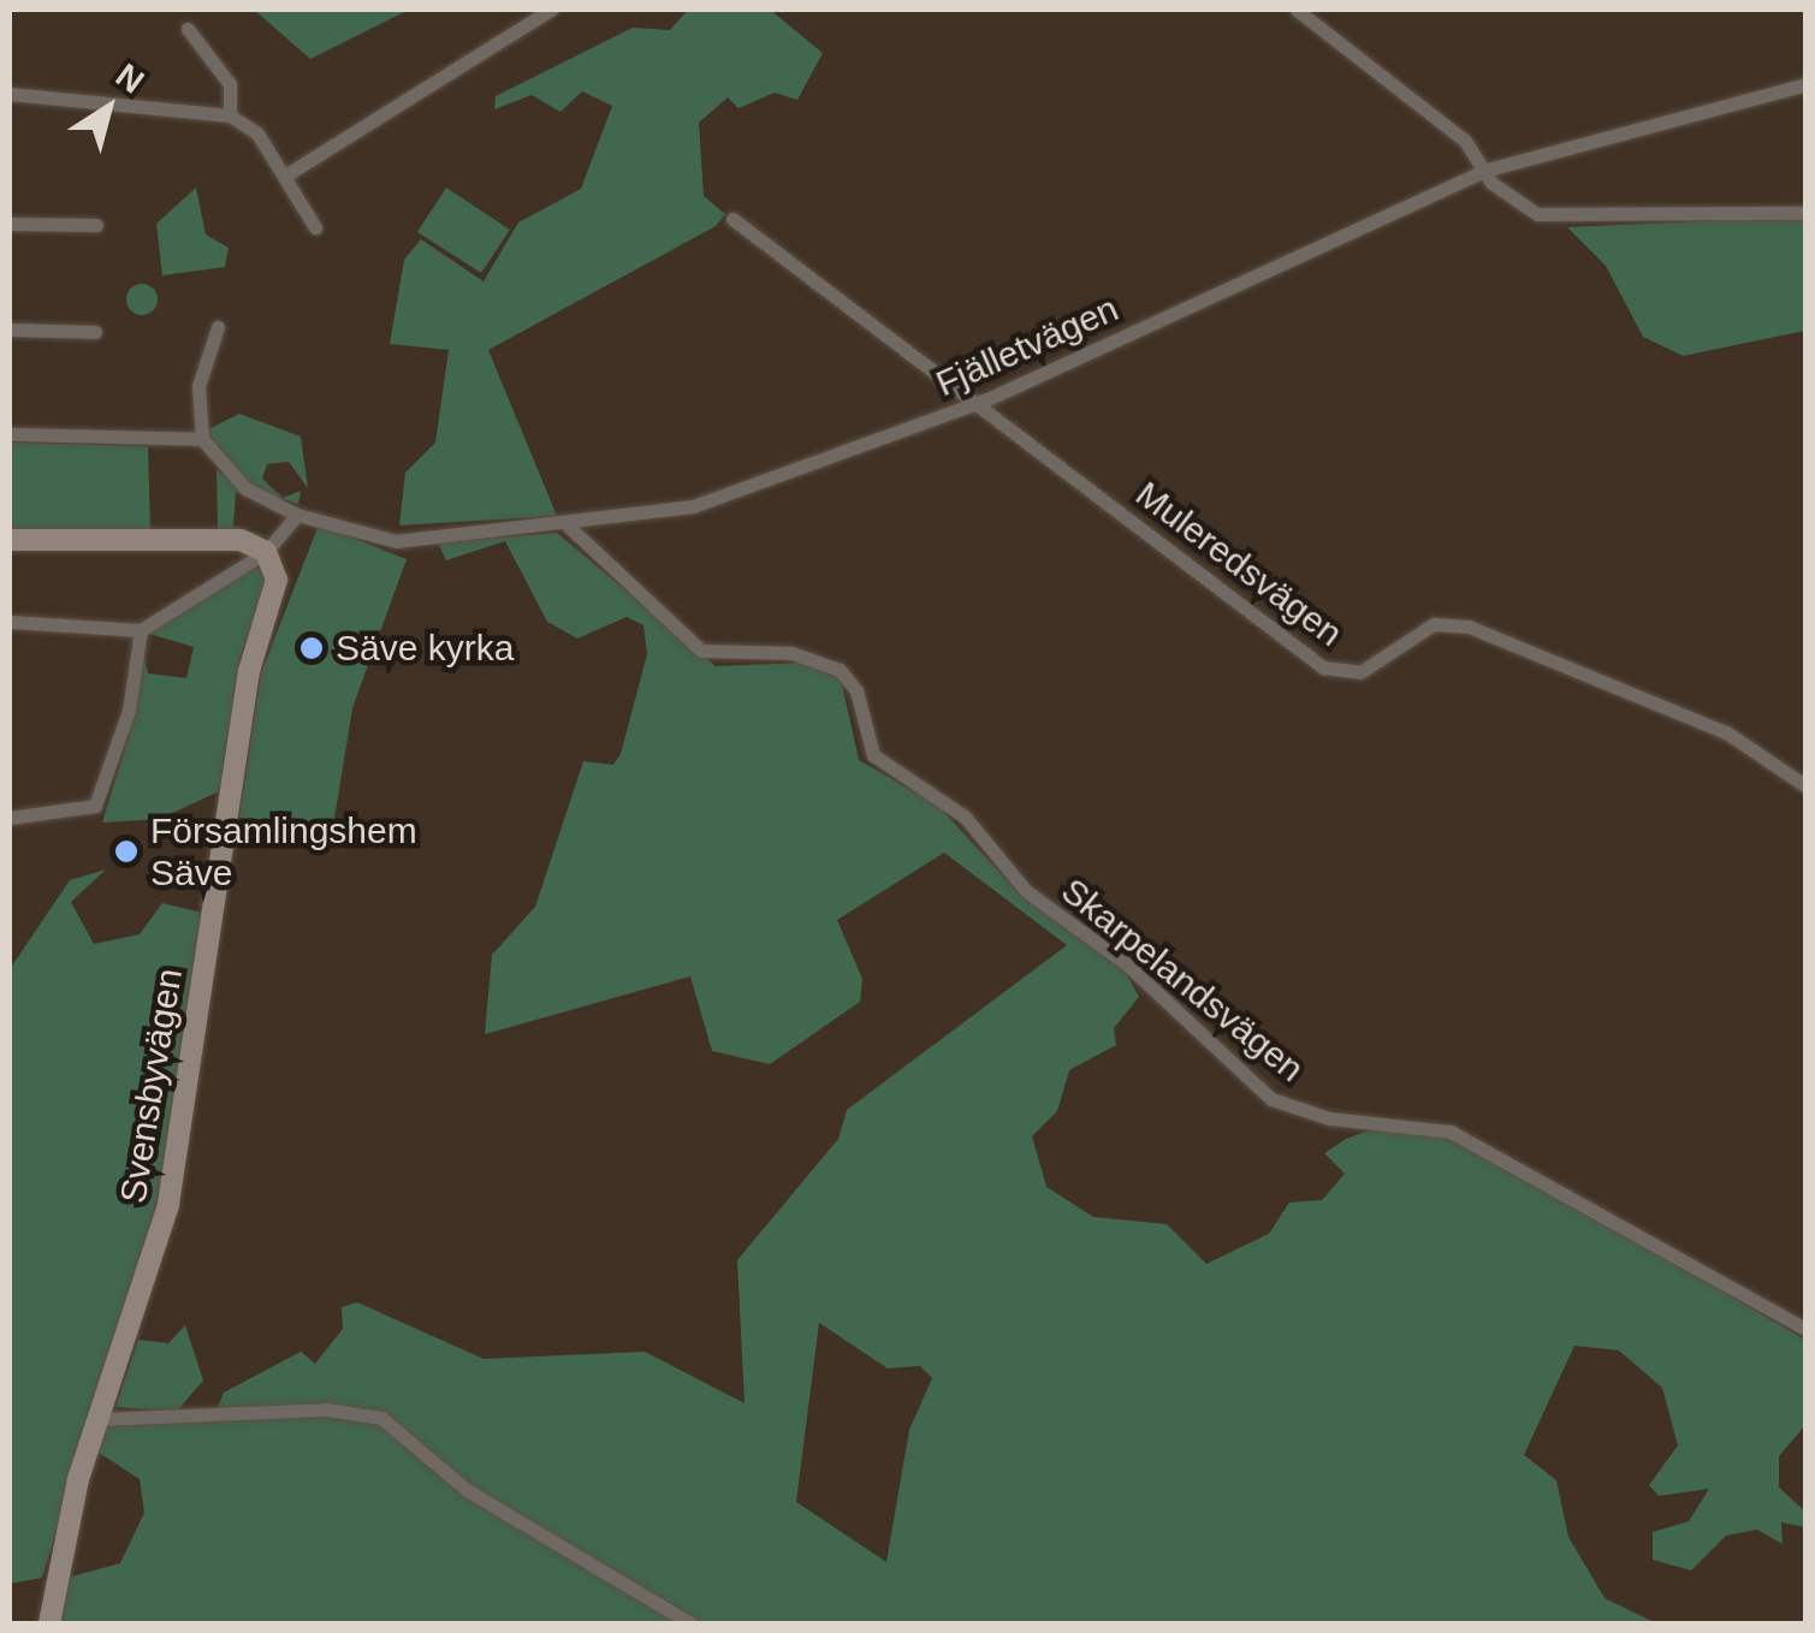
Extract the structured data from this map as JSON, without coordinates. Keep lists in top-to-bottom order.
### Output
{
  "streets": {
    "street": [
      "Fjälletvägen",
      "Muleredsvägen",
      "Skarpelandsvägen",
      "Svensbyvägen"
    ]
  },
  "crossings": [
    ["Fjälletvägen", "Muleredsvägen"],
    ["Fjälletvägen", "Skarpelandsvägen"]
  ],
  "places": ["Säve kyrka", "Församlingshem Säve"],
  "north": "top right"
}
